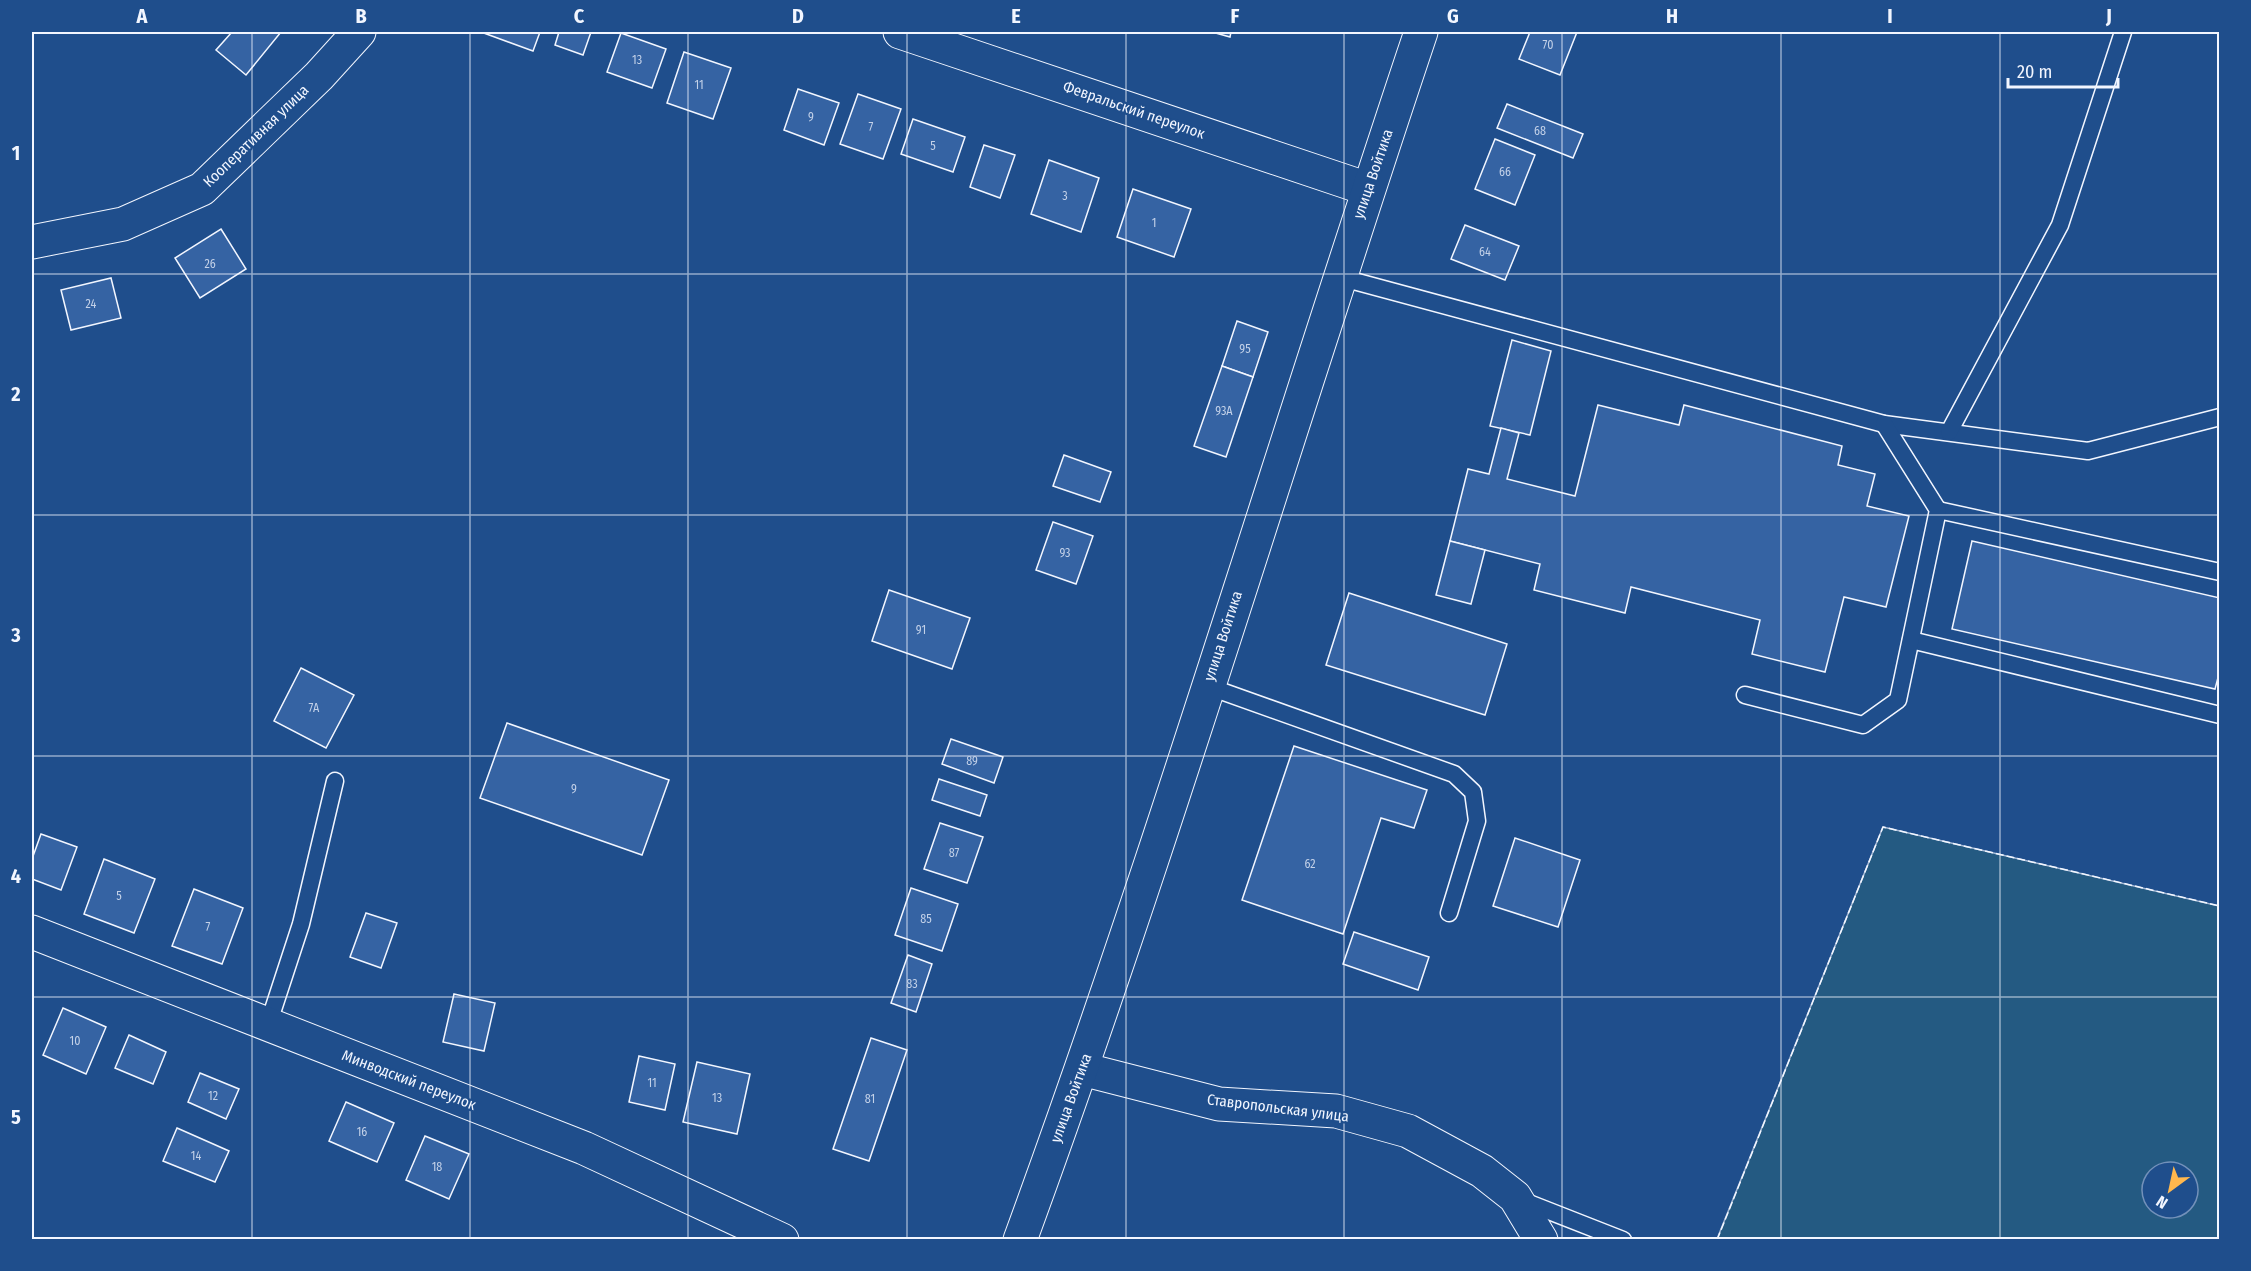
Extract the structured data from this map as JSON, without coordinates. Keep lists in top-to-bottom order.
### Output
{
  "streets": {
    "street": [
      "Февральский переулок",
      "Кооперативная улица",
      "улица Войтика",
      "Минводский переулок",
      "Ставропольская улица"
    ]
  },
  "crossings": [
    ["Февральский переулок", "улица Войтика"],
    ["улица Войтика", "Ставропольская улица"]
  ],
  "house_numbers": [
    "70",
    "13",
    "11",
    "9",
    "7",
    "68",
    "5",
    "66",
    "3",
    "1",
    "64",
    "26",
    "24",
    "95",
    "93А",
    "93",
    "91",
    "7А",
    "89",
    "9",
    "87",
    "62",
    "5",
    "85",
    "7",
    "83",
    "10",
    "11",
    "12",
    "13",
    "81",
    "16",
    "14",
    "18"
  ],
  "scale_bar": "20 m",
  "north": "bottom left",
  "grid": {
    "columns": [
      "A",
      "B",
      "C",
      "D",
      "E",
      "F",
      "G",
      "H",
      "I",
      "J"
    ],
    "rows": [
      "1",
      "2",
      "3",
      "4",
      "5"
    ]
  }
}
